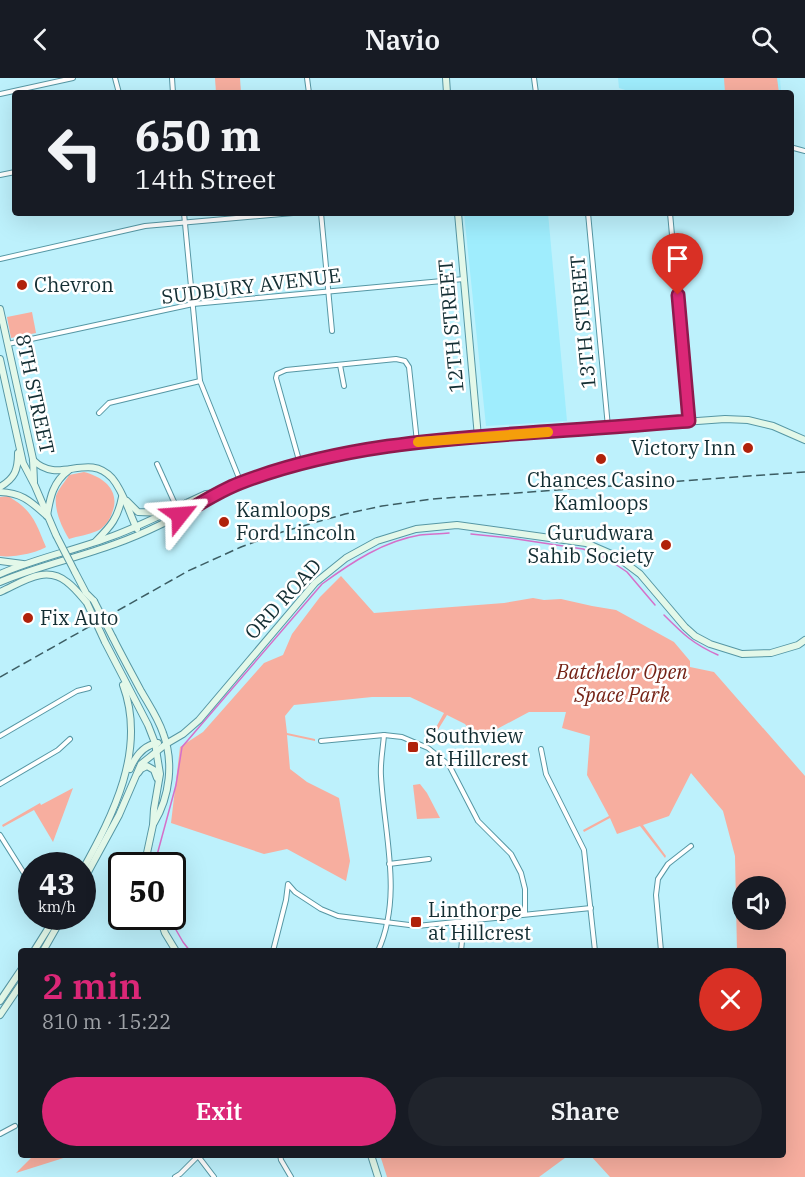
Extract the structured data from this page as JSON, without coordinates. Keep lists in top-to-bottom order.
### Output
{
  "streets": {
    "main road": ["12TH STREET", "8TH STREET", "ORD ROAD"],
    "street": ["SUDBURY AVENUE", "13TH STREET"]
  },
  "crossings": [
    ["SUDBURY AVENUE", "12TH STREET"],
    ["SUDBURY AVENUE", "8TH STREET"],
    ["8TH STREET", "ORD ROAD"]
  ],
  "parks": ["Batchelor Open Space Park"],
  "places": {
    "other": [
      "Chevron",
      "Victory Inn",
      "Chances Casino Kamloops",
      "Kamloops Ford Lincoln",
      "Gurudwara Sahib Society",
      "Fix Auto"
    ],
    "transit": ["Southview at Hillcrest", "Linthorpe at Hillcrest"]
  },
  "page": {
    "header": "Navio",
    "turn": ["650 m", "14th Street"],
    "speed": "43 km/h",
    "limit": "50",
    "heading": ["2 min", "810 m · 15:22"],
    "buttons": ["Exit", "Share"]
  }
}
